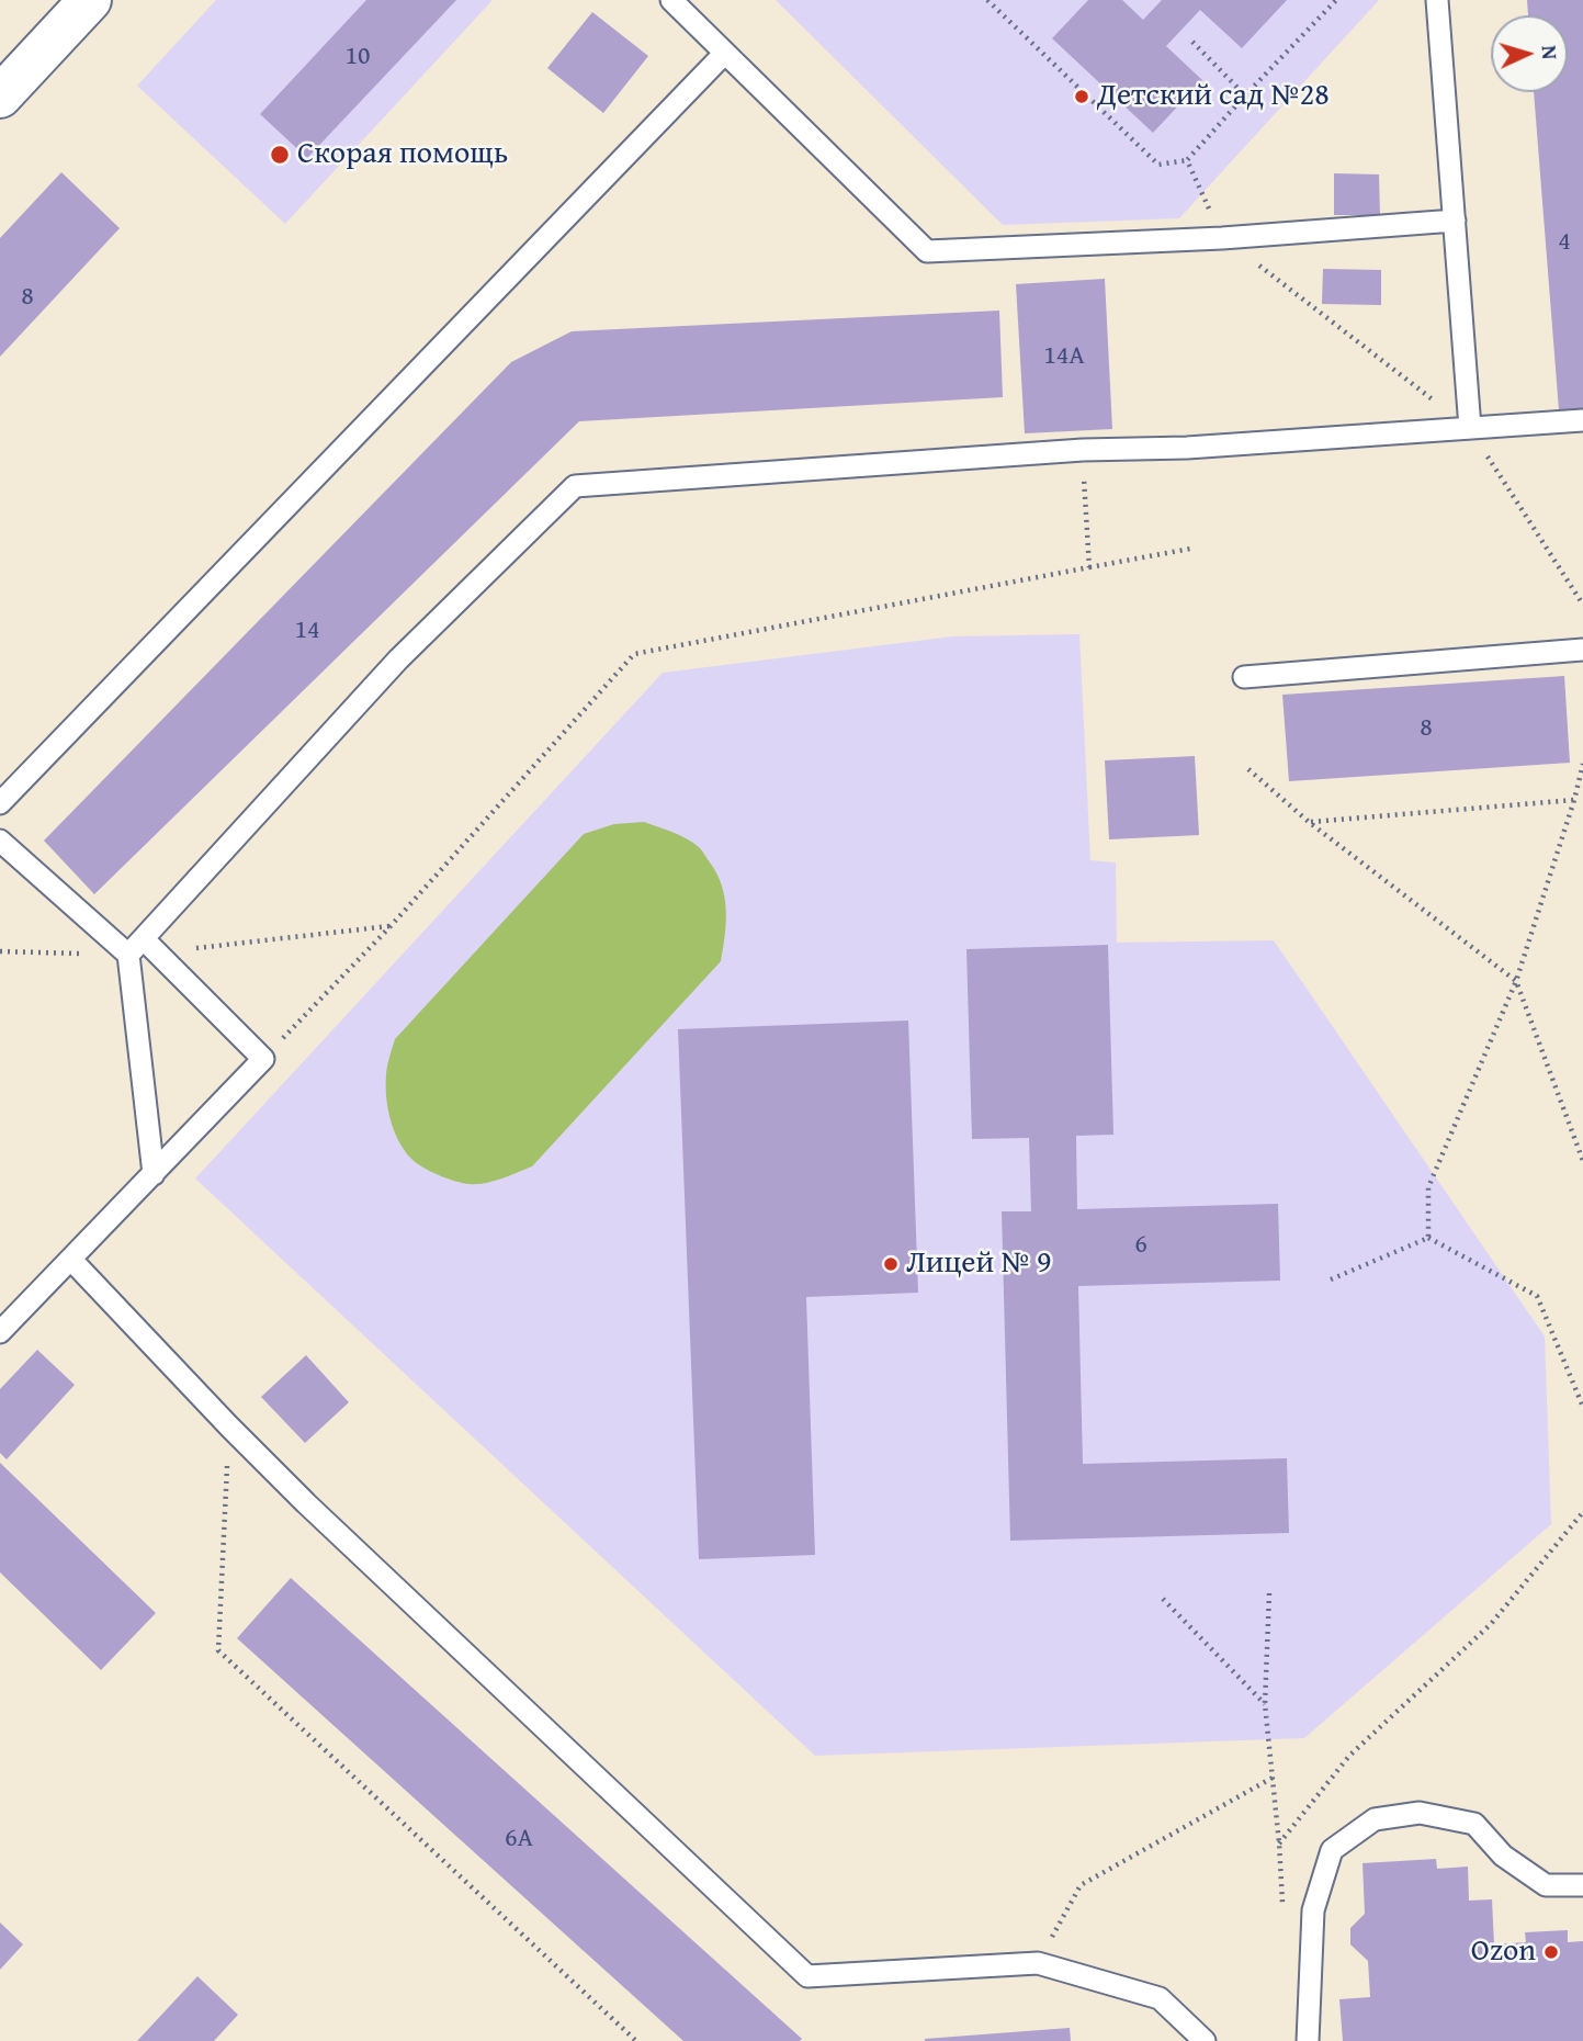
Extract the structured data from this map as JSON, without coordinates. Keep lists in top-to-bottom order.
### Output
{
  "places": [
    "Детский сад №28",
    "Скорая помощь",
    "Лицей № 9",
    "Ozon"
  ],
  "house_numbers": [
    "10",
    "4",
    "8",
    "14А",
    "14",
    "8",
    "6",
    "6А"
  ],
  "north": "right"
}
